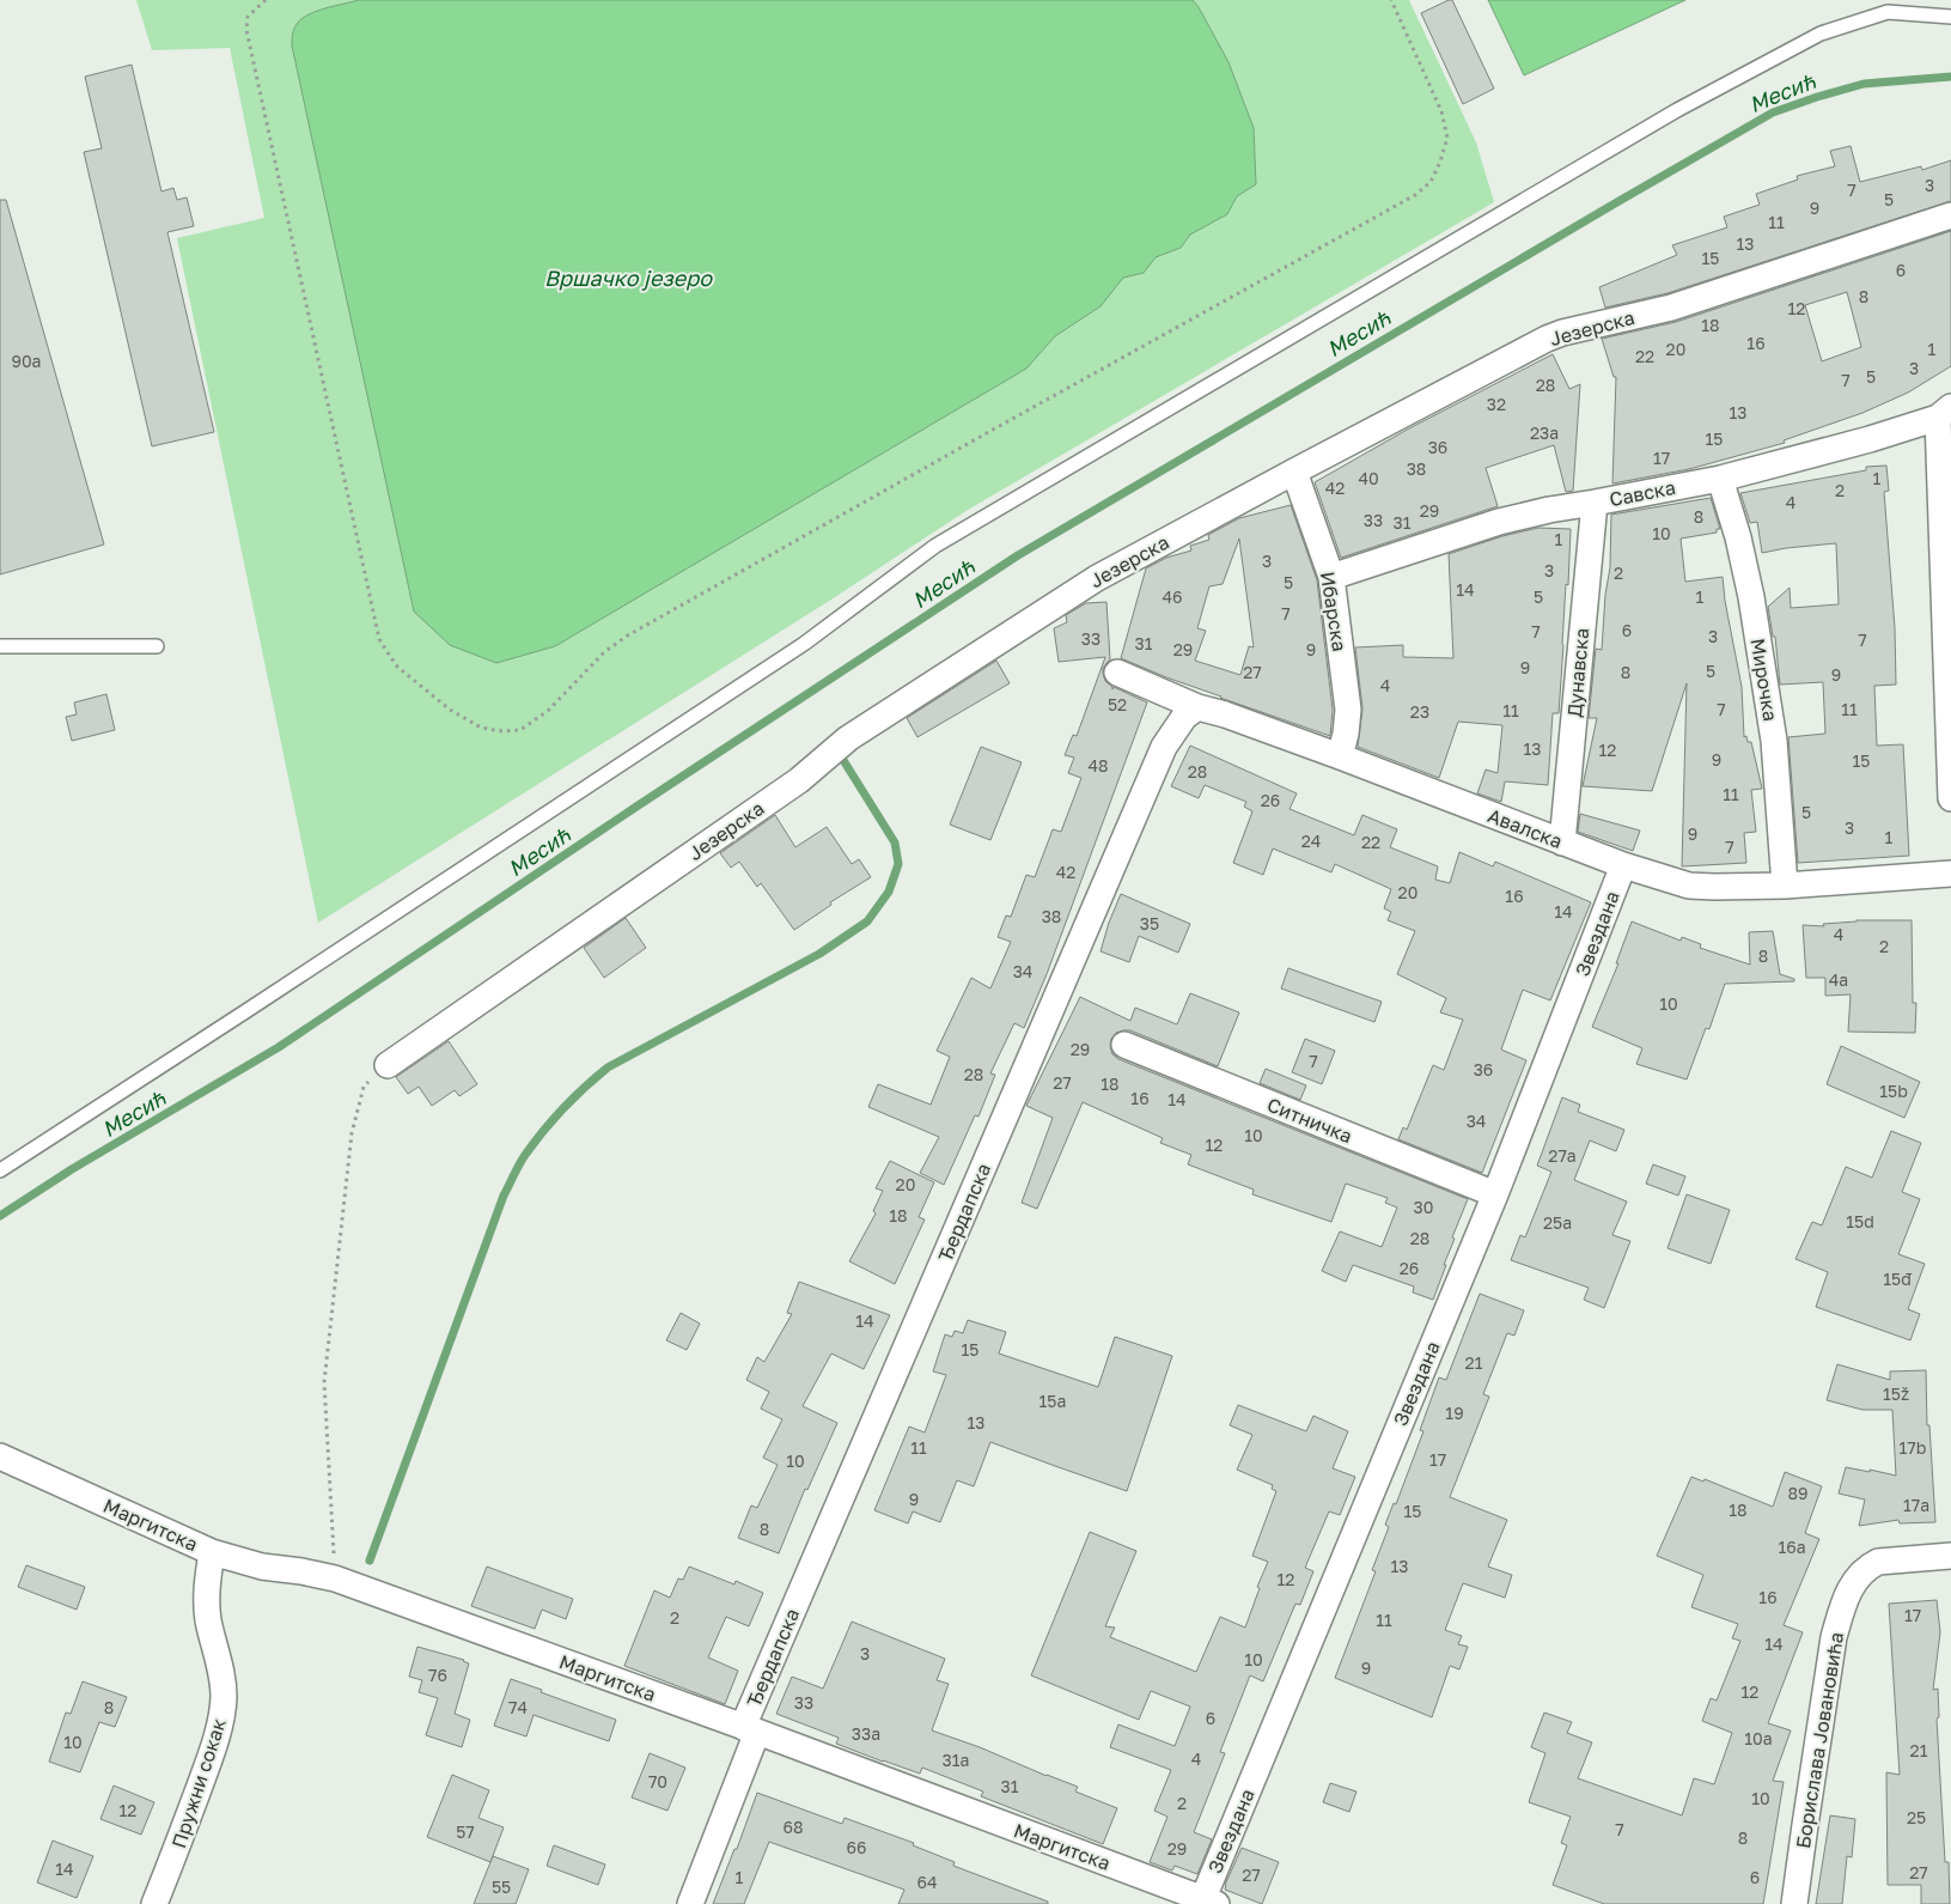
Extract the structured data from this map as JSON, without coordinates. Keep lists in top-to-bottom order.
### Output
{
  "streets": {
    "street": [
      "Језерска",
      "Савска",
      "Ибарска",
      "Дунавска",
      "Мирочка",
      "Авалска",
      "Звездана",
      "Ситничка",
      "Ђердапска",
      "Маргитска",
      "Борислава Јовановића",
      "Пружни сокак"
    ]
  },
  "crossings": [
    ["Језерска", "Ибарска"],
    ["Савска", "Ибарска"],
    ["Савска", "Дунавска"],
    ["Савска", "Мирочка"],
    ["Ибарска", "Авалска"],
    ["Дунавска", "Авалска"],
    ["Мирочка", "Авалска"],
    ["Авалска", "Звездана"],
    ["Авалска", "Ђердапска"],
    ["Звездана", "Ситничка"],
    ["Звездана", "Маргитска"],
    ["Ђердапска", "Маргитска"],
    ["Маргитска", "Пружни сокак"]
  ],
  "water": ["Месић", "Вршачко језеро"],
  "house_numbers": [
    "3",
    "7",
    "5",
    "9",
    "11",
    "13",
    "15",
    "6",
    "8",
    "12",
    "18",
    "16",
    "20",
    "1",
    "22",
    "90a",
    "3",
    "5",
    "7",
    "28",
    "32",
    "13",
    "23a",
    "15",
    "36",
    "17",
    "38",
    "40",
    "1",
    "42",
    "2",
    "4",
    "29",
    "8",
    "33",
    "31",
    "10",
    "1",
    "3",
    "3",
    "2",
    "5",
    "14",
    "46",
    "5",
    "1",
    "7",
    "6",
    "7",
    "3",
    "33",
    "7",
    "31",
    "29",
    "9",
    "9",
    "5",
    "27",
    "8",
    "9",
    "4",
    "52",
    "7",
    "11",
    "11",
    "23",
    "13",
    "12",
    "9",
    "15",
    "48",
    "28",
    "11",
    "26",
    "5",
    "3",
    "9",
    "1",
    "24",
    "22",
    "7",
    "42",
    "20",
    "16",
    "14",
    "38",
    "35",
    "4",
    "2",
    "8",
    "34",
    "4a",
    "10",
    "29",
    "7",
    "36",
    "28",
    "27",
    "18",
    "15b",
    "16",
    "14",
    "34",
    "10",
    "12",
    "27a",
    "20",
    "30",
    "18",
    "15d",
    "25a",
    "28",
    "26",
    "15đ",
    "14",
    "15",
    "21",
    "15ž",
    "15a",
    "19",
    "13",
    "11",
    "17b",
    "17",
    "10",
    "89",
    "9",
    "17a",
    "18",
    "15",
    "8",
    "16a",
    "13",
    "12",
    "16",
    "17",
    "2",
    "11",
    "14",
    "3",
    "10",
    "9",
    "76",
    "12",
    "33",
    "8",
    "74",
    "6",
    "33a",
    "10a",
    "10",
    "21",
    "4",
    "31a",
    "70",
    "31",
    "10",
    "2",
    "12",
    "25",
    "68",
    "7",
    "57",
    "8",
    "66",
    "29",
    "14",
    "27",
    "27",
    "1",
    "6",
    "64",
    "55"
  ]
}
